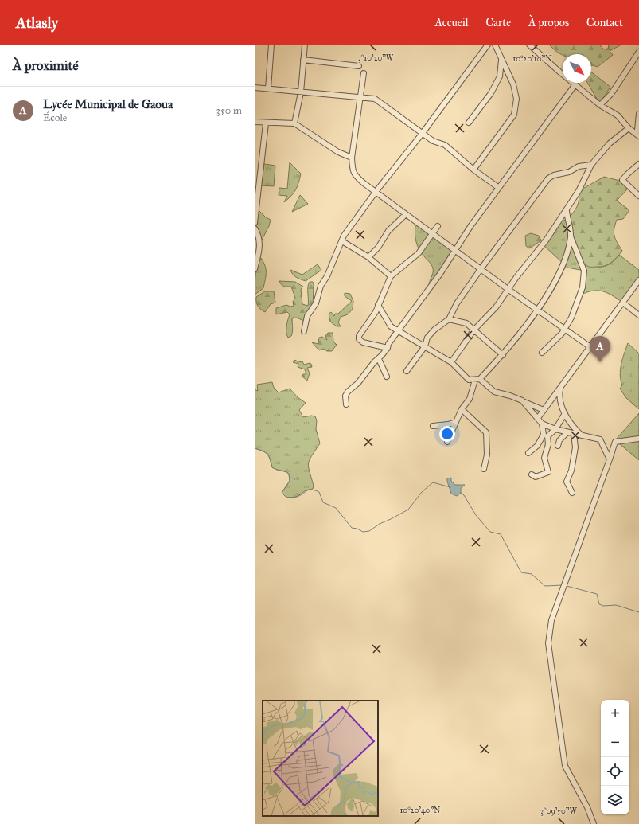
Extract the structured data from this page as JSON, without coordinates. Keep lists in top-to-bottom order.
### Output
{
  "north": "bottom right",
  "page": {
    "header": "Atlasly",
    "nav": [
      "Accueil",
      "Carte",
      "À propos",
      "Contact"
    ],
    "heading": "À proximité",
    "list": [
      {
        "mark": "A",
        "name": "Lycée Municipal de Gaoua",
        "note": "École",
        "value": "350 m"
      }
    ],
    "pins": "A",
    "map_buttons": ["+", "−"]
  },
  "coordinates": [
    "3°10'20\"W",
    "10°20'10\"N",
    "10°20'40\"N",
    "3°09'50\"W"
  ]
}
